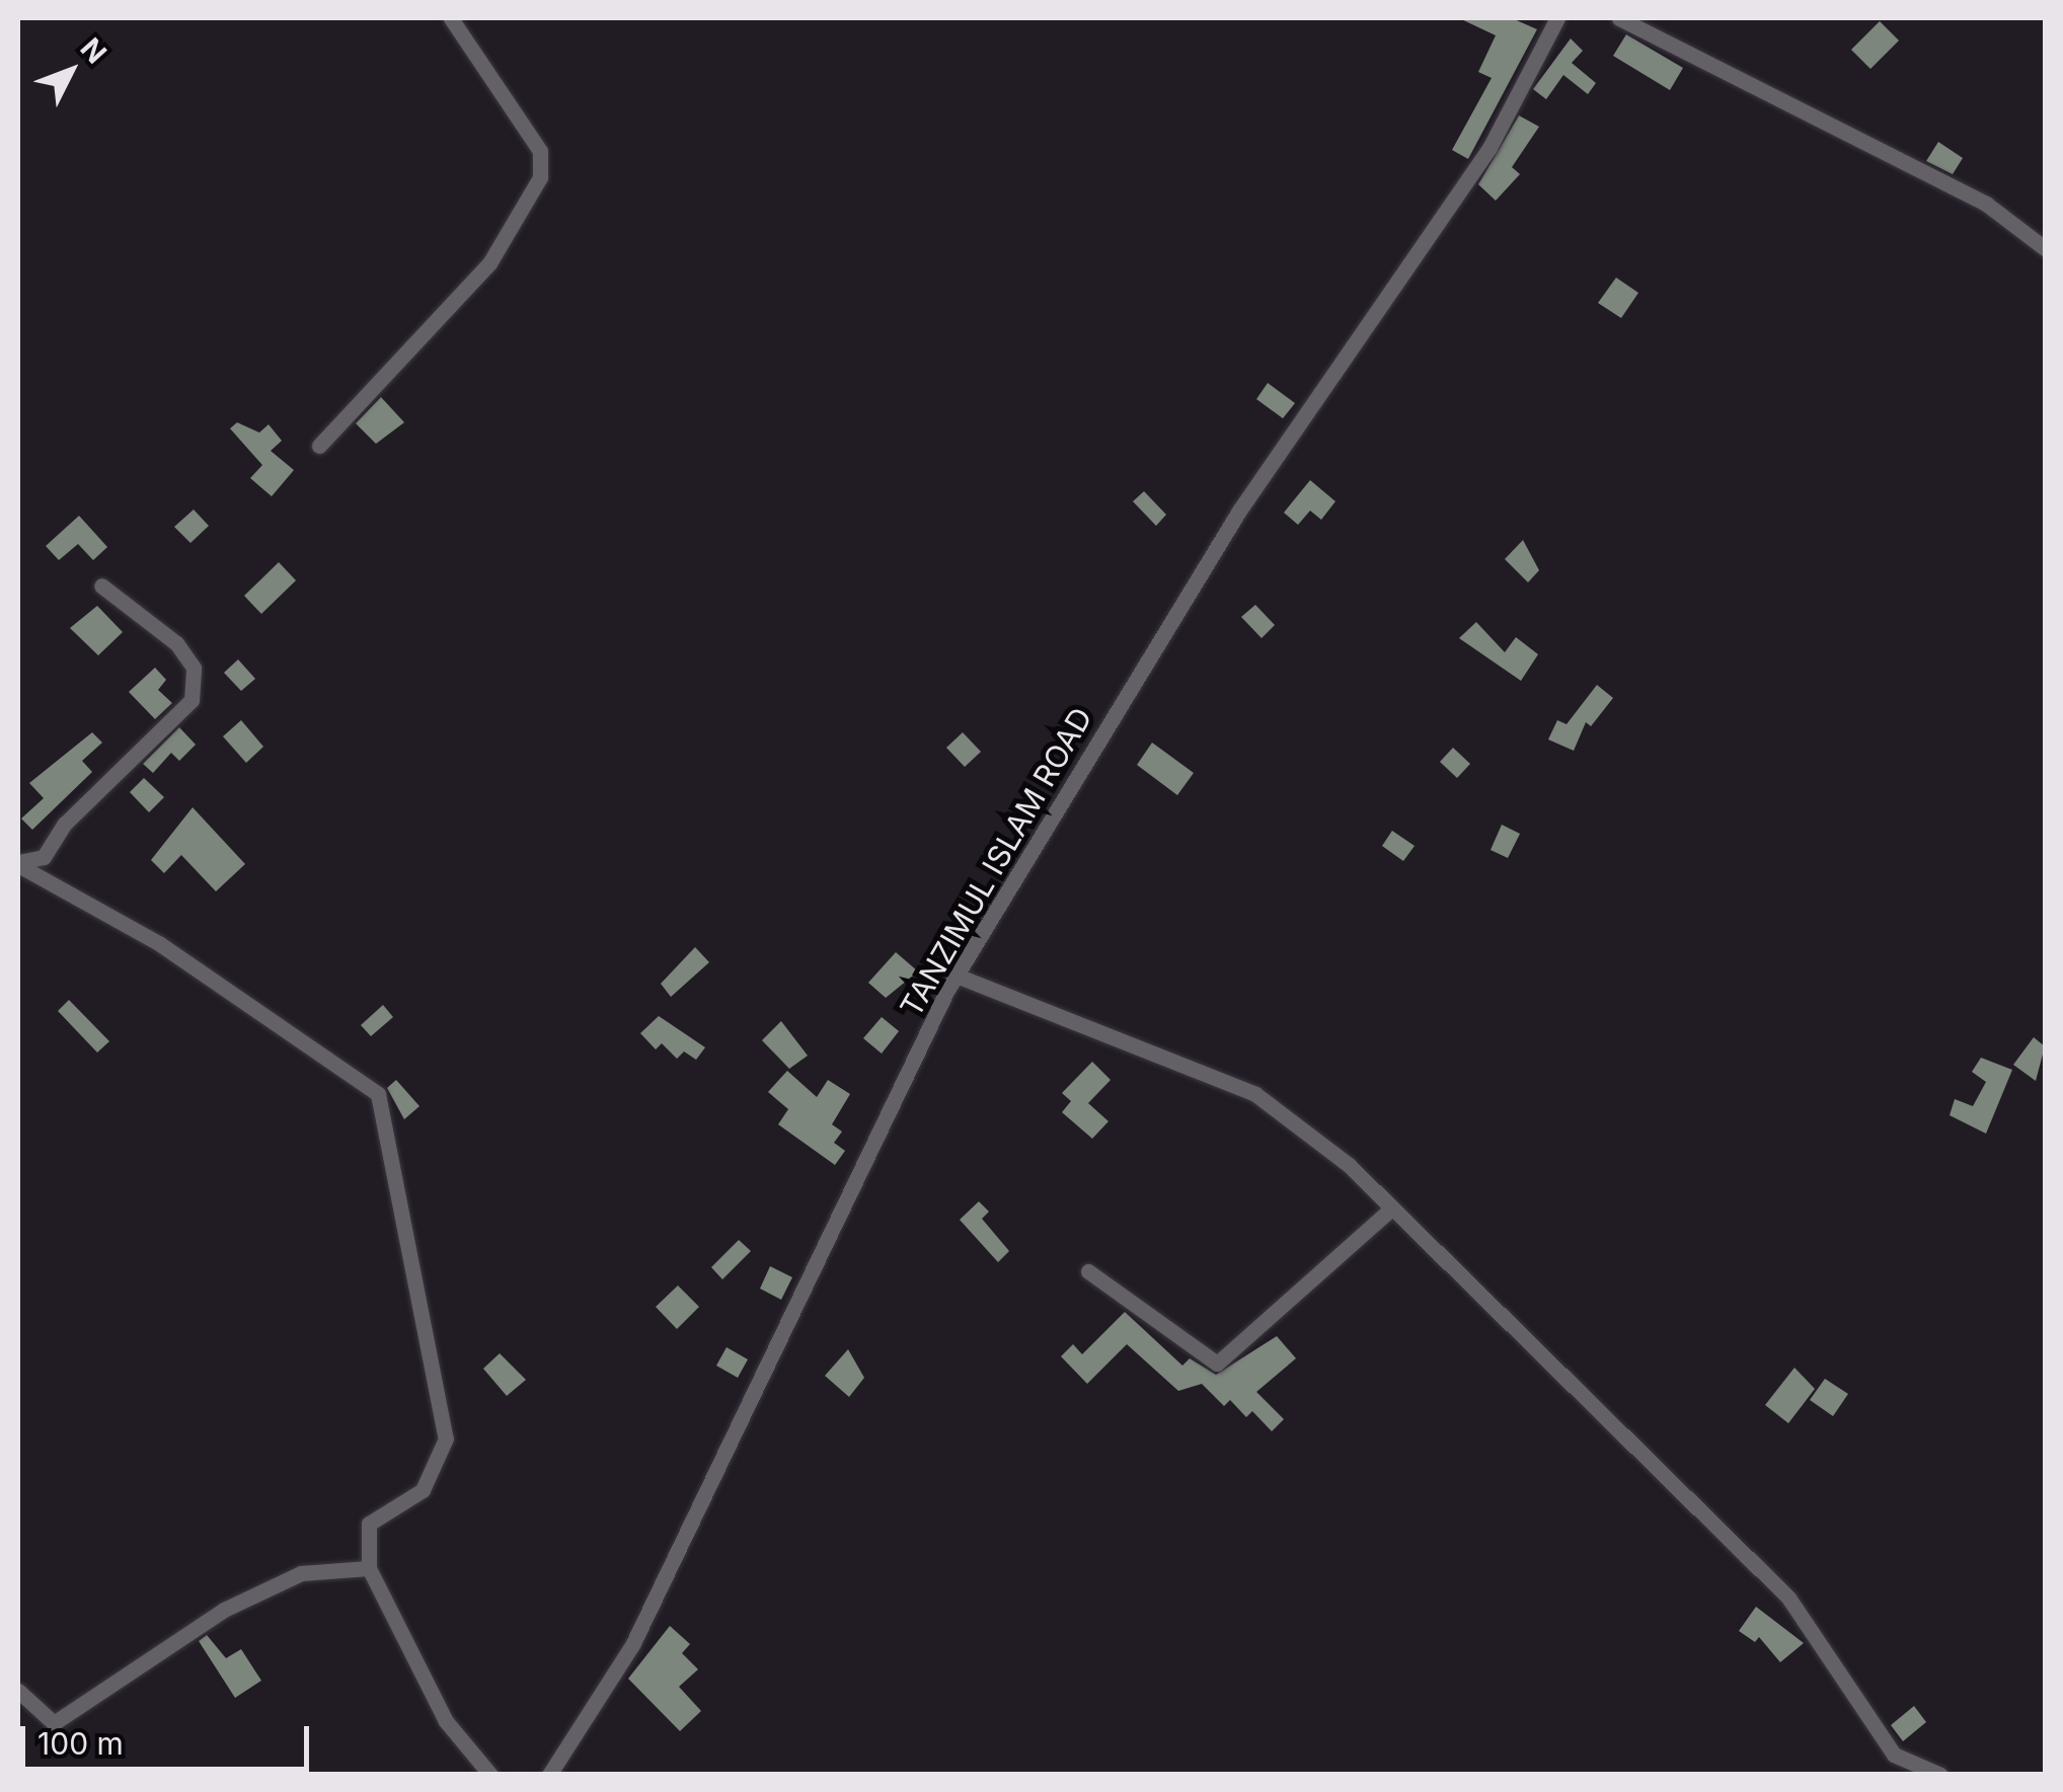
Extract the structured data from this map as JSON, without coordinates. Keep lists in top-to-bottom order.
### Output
{
  "streets": {
    "street": ["TANZIMUL ISLAM ROAD"]
  },
  "scale_bar": "100 m",
  "north": "top right"
}
